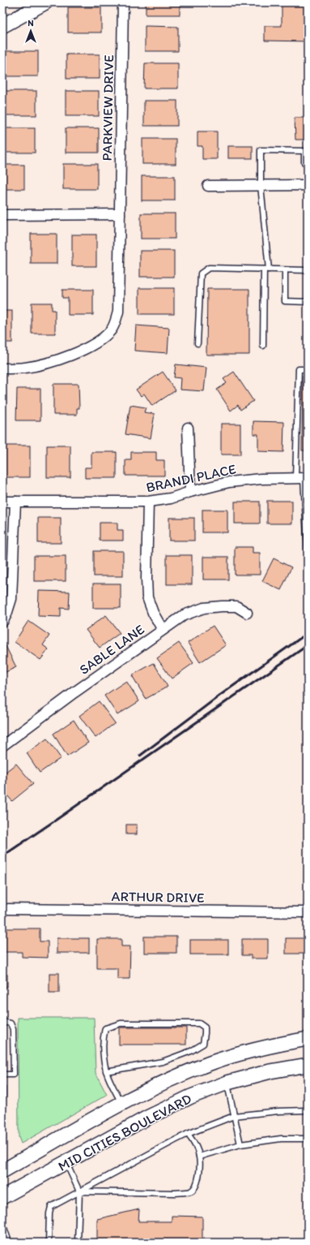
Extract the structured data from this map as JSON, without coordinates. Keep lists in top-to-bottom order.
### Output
{
  "streets": {
    "main road": ["MID CITIES BOULEVARD"],
    "street": [
      "PARKVIEW DRIVE",
      "BRANDI PLACE",
      "SABLE LANE",
      "ARTHUR DRIVE"
    ]
  },
  "north": "top"
}
